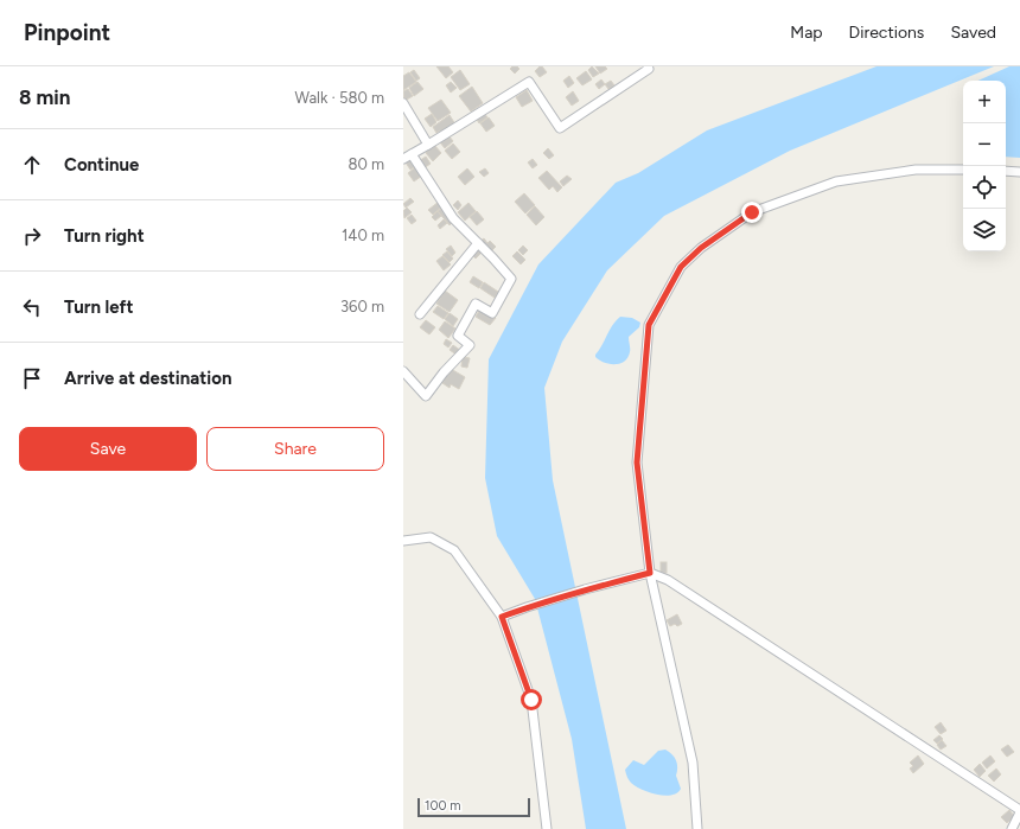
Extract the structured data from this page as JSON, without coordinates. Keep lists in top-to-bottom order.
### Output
{
  "scale_bar": "100 m",
  "page": {
    "header": "Pinpoint",
    "nav": ["Map", "Directions", "Saved"],
    "heading": ["8 min", "Walk · 580 m"],
    "map_buttons": ["+", "−"],
    "list": [
      ["Continue", "80 m"],
      ["Turn right", "140 m"],
      ["Turn left", "360 m"],
      "Arrive at destination"
    ],
    "buttons": ["Save", "Share"],
    "scale": "100 m"
  }
}
